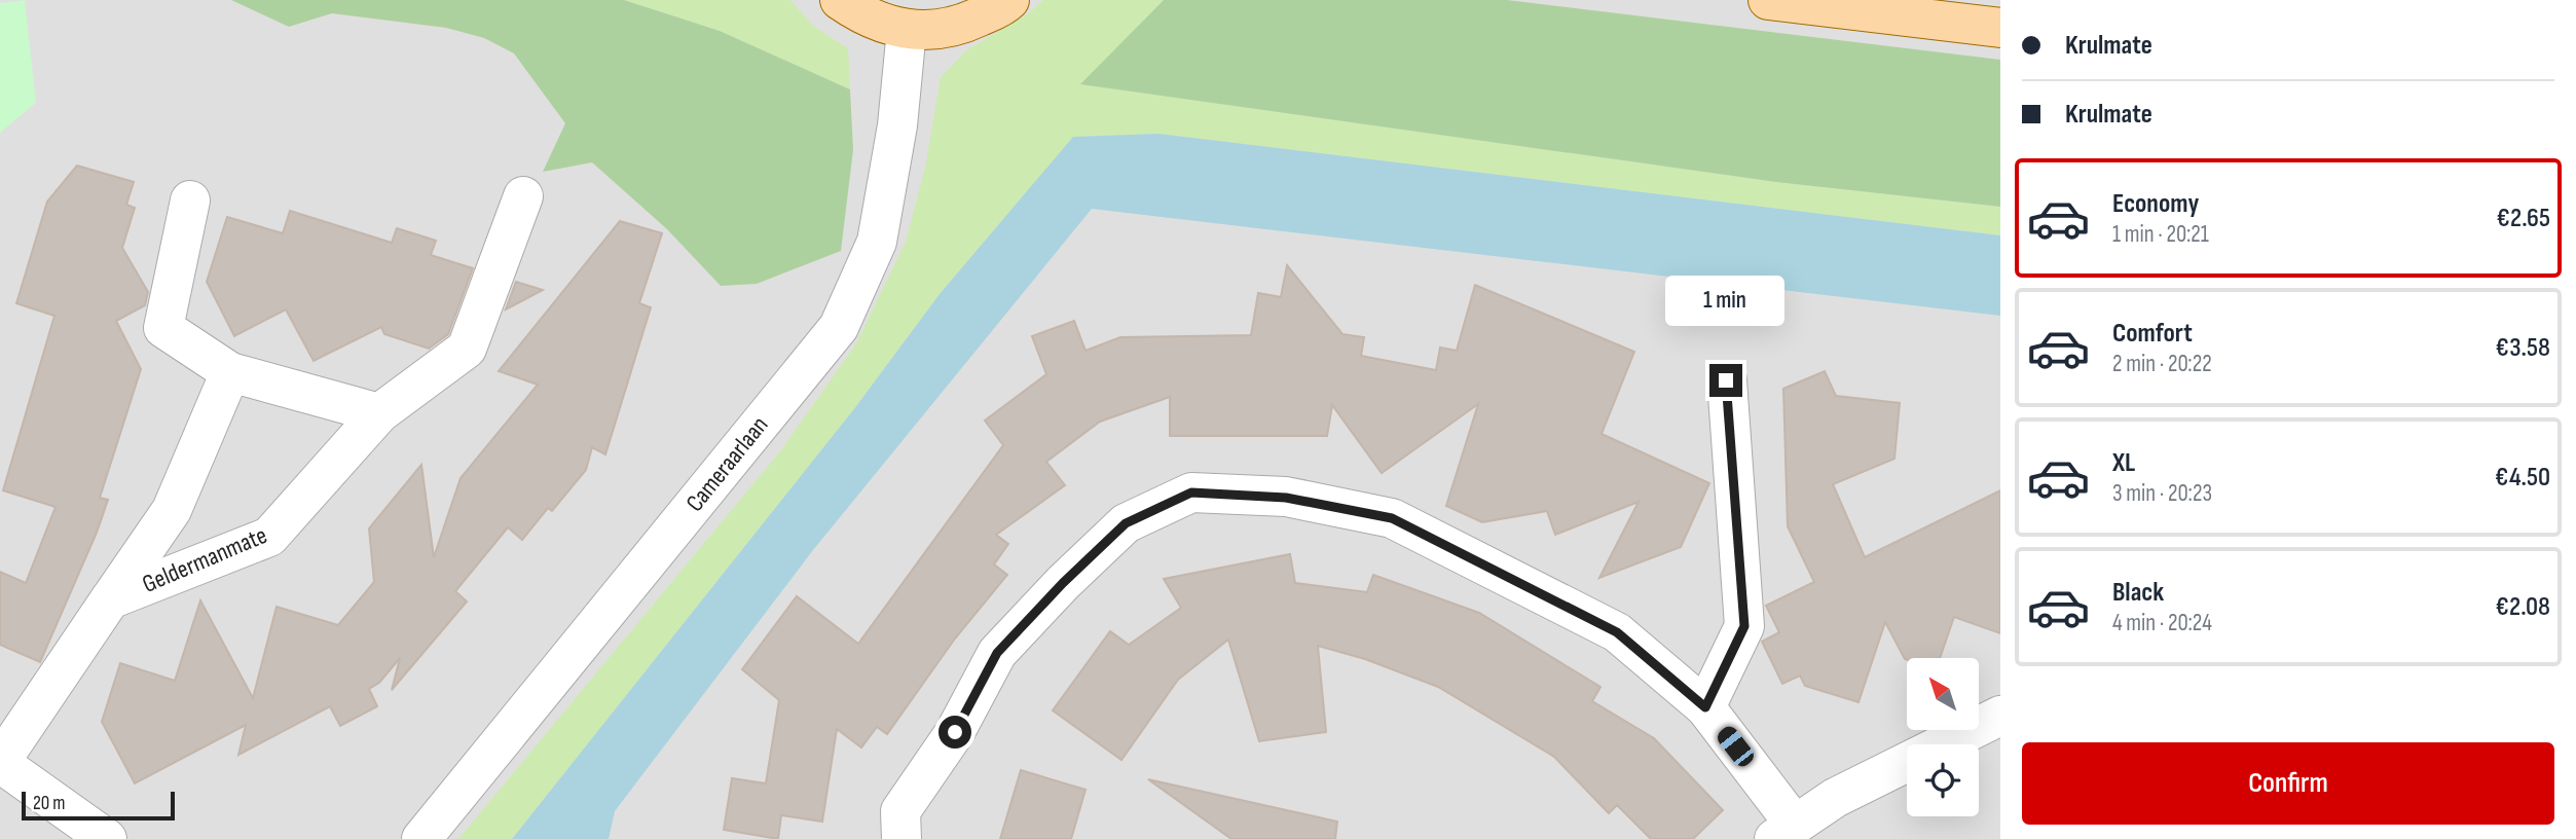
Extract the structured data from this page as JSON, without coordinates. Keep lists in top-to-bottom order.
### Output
{
  "streets": {
    "street": ["Cameraarlaan", "Geldermanmate"]
  },
  "scale_bar": "20 m",
  "north": "top left",
  "page": {
    "banner": ["Krulmate", "Krulmate"],
    "list": [
      {
        "name": "Economy",
        "note": "1 min · 20:21",
        "value": "€2.65"
      },
      {
        "name": "Comfort",
        "note": "2 min · 20:22",
        "value": "€3.58"
      },
      {
        "name": "XL",
        "note": "3 min · 20:23",
        "value": "€4.50"
      },
      {
        "name": "Black",
        "note": "4 min · 20:24",
        "value": "€2.08"
      }
    ],
    "bubble": "1 min",
    "buttons": "Confirm",
    "scale": "20 m"
  }
}
